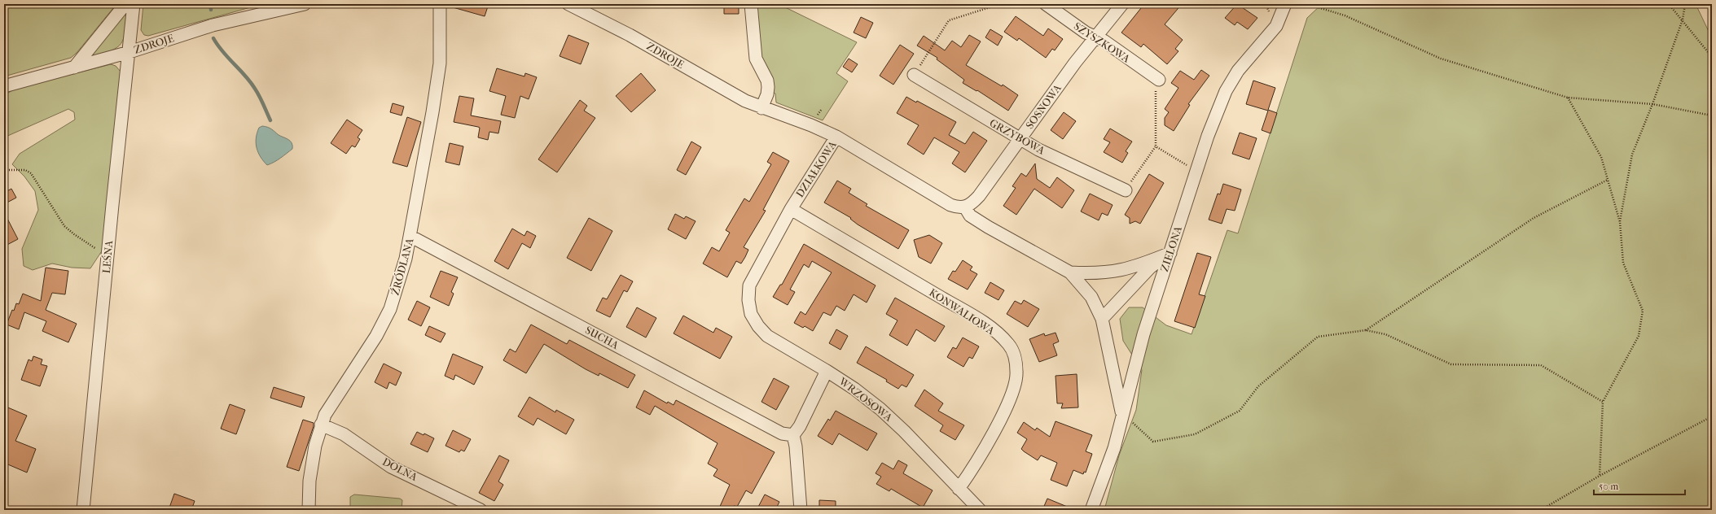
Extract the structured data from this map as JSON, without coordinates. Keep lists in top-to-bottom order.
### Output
{
  "streets": {
    "street": [
      "SZYSZKOWA",
      "ZDROJE",
      "SOSNOWA",
      "GRZYBOWA",
      "DZIAŁKOWA",
      "ZIELONA",
      "LEŚNA",
      "ŹRÓDLANA",
      "KONWALIOWA",
      "SUCHA",
      "WRZOSOWA",
      "DOLNA"
    ]
  },
  "crossings": [
    ["SZYSZKOWA", "SOSNOWA"],
    ["ZDROJE", "DZIAŁKOWA"],
    ["ZDROJE", "LEŚNA"],
    ["SOSNOWA", "GRZYBOWA"],
    ["DZIAŁKOWA", "KONWALIOWA"],
    ["DZIAŁKOWA", "WRZOSOWA"],
    ["ŹRÓDLANA", "SUCHA"],
    ["ŹRÓDLANA", "DOLNA"],
    ["KONWALIOWA", "WRZOSOWA"]
  ],
  "scale_bar": "50 m"
}
